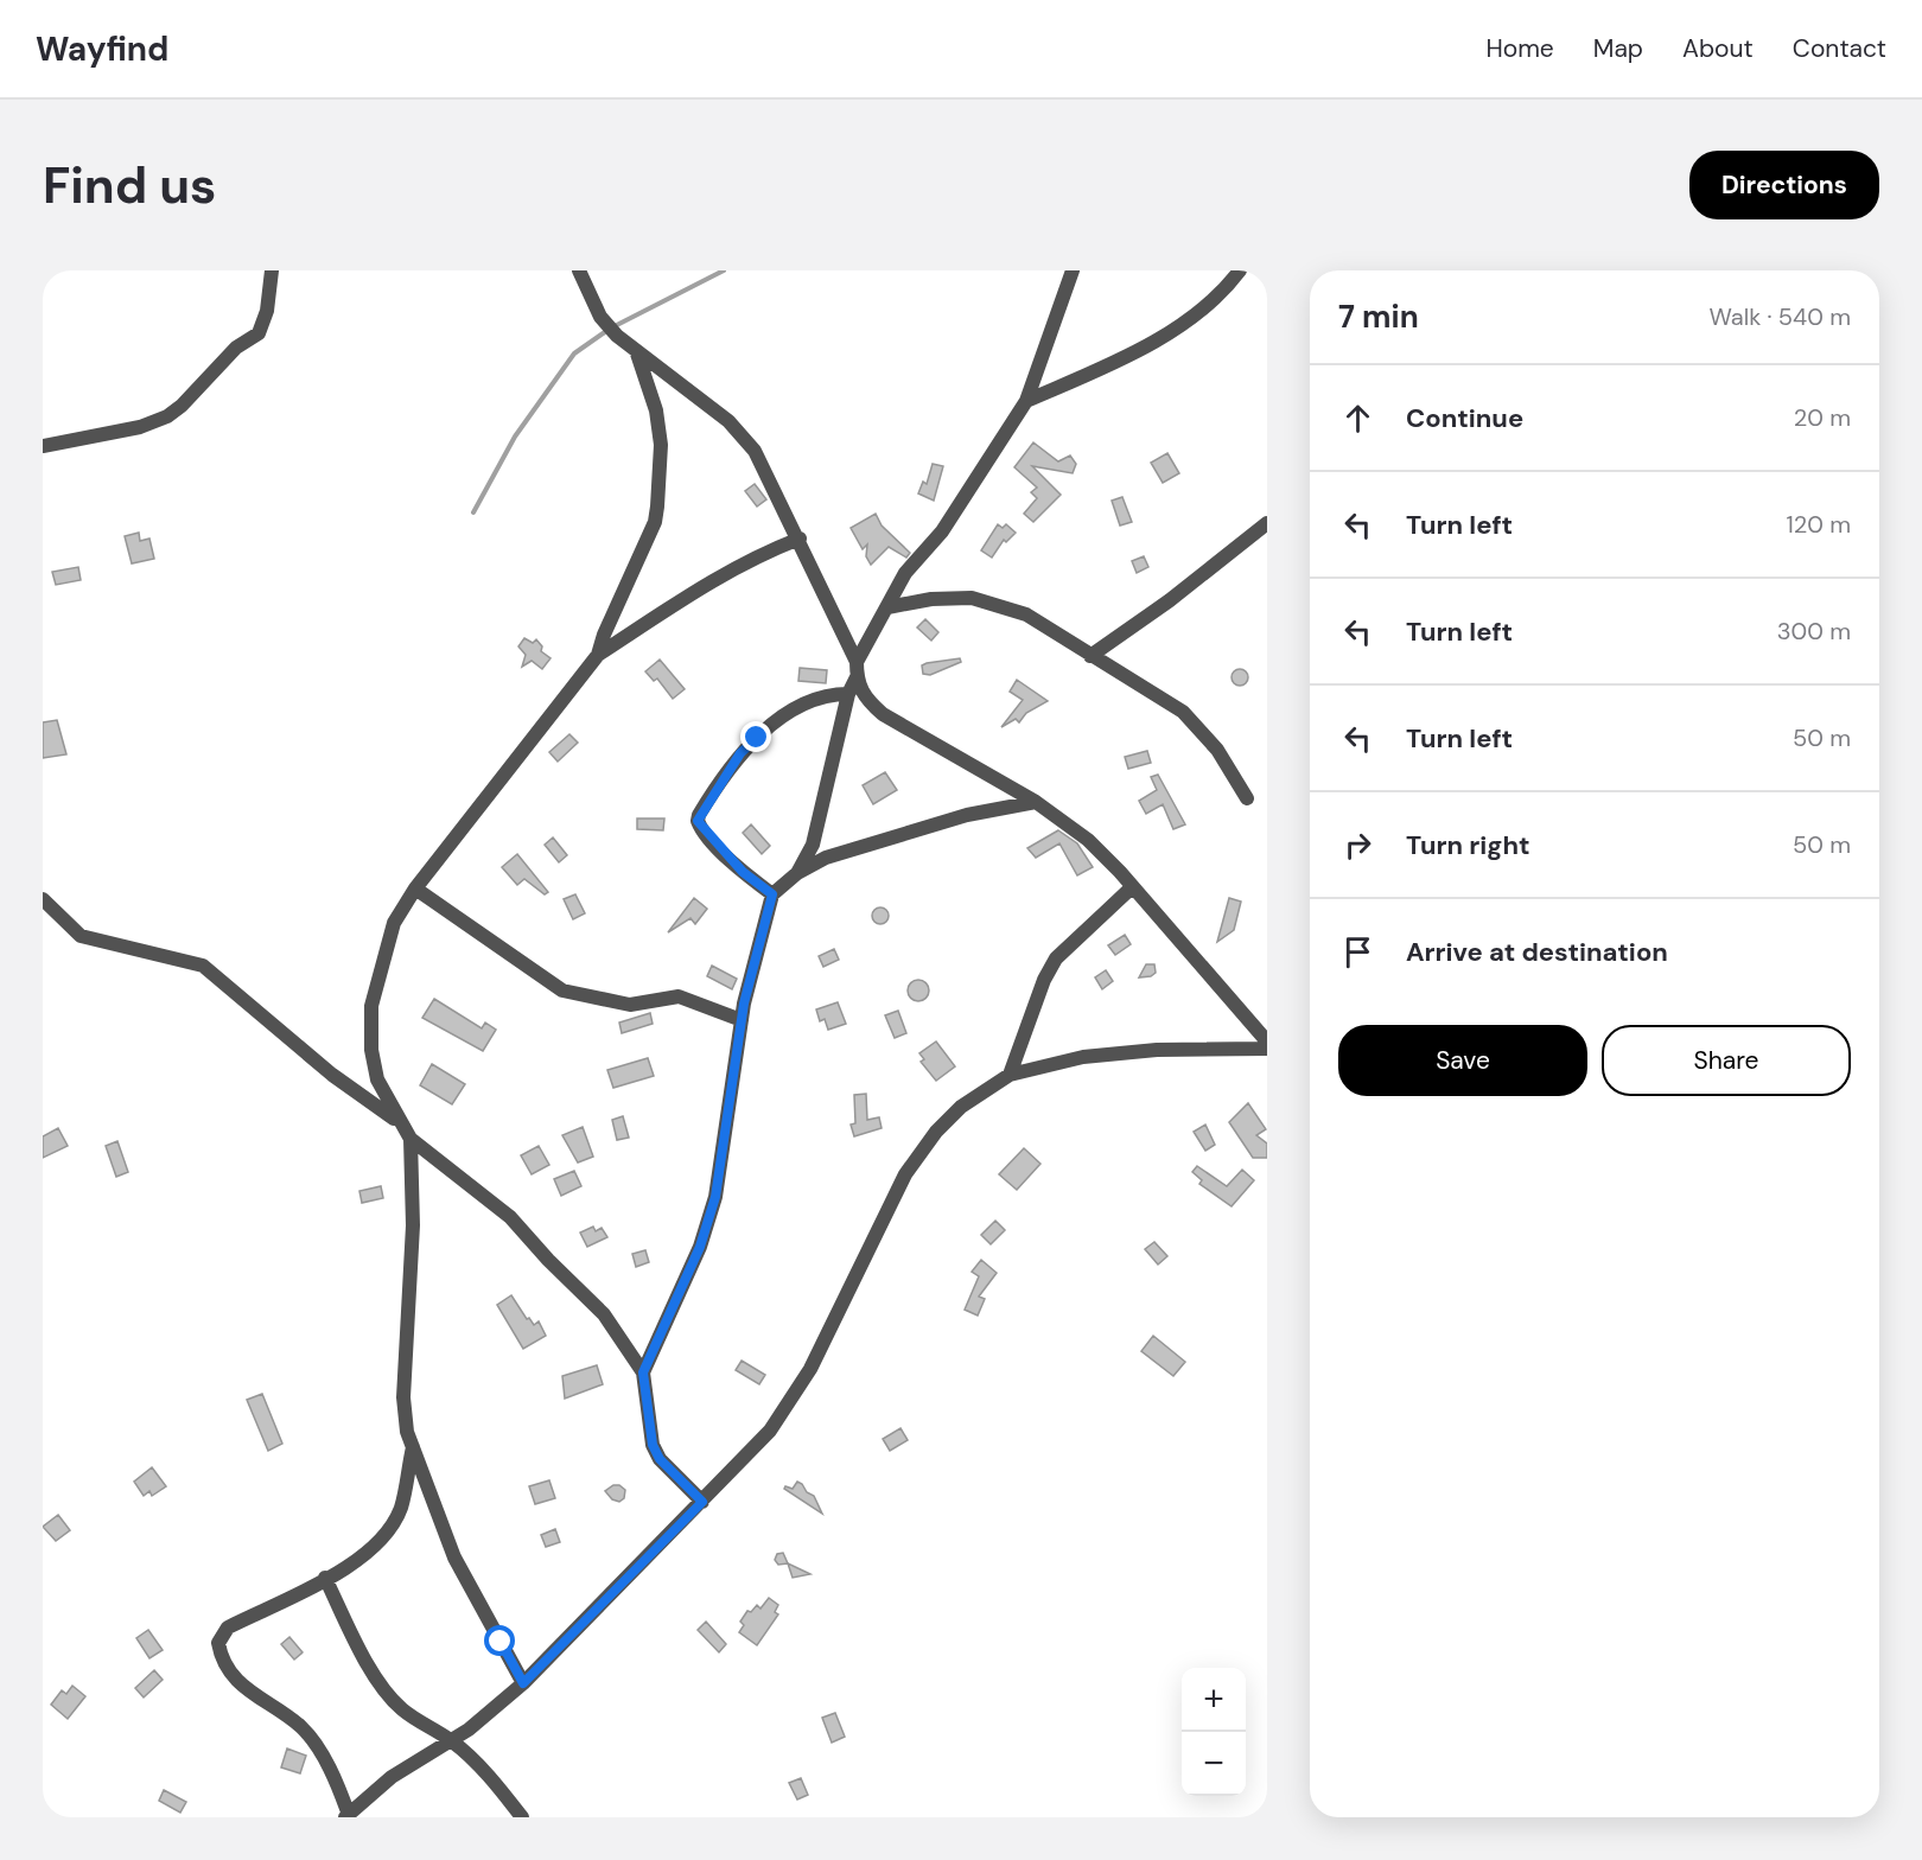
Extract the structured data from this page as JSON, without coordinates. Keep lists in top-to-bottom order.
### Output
{
  "page": {
    "header": "Wayfind",
    "nav": [
      "Home",
      "Map",
      "About",
      "Contact"
    ],
    "buttons": [
      "Directions",
      ["Save", "Share"]
    ],
    "title": "Find us",
    "heading": ["7 min", "Walk · 540 m"],
    "list": [
      ["Continue", "20 m"],
      ["Turn left", "120 m"],
      ["Turn left", "300 m"],
      ["Turn left", "50 m"],
      ["Turn right", "50 m"],
      "Arrive at destination"
    ],
    "map_buttons": ["+", "−"]
  }
}
